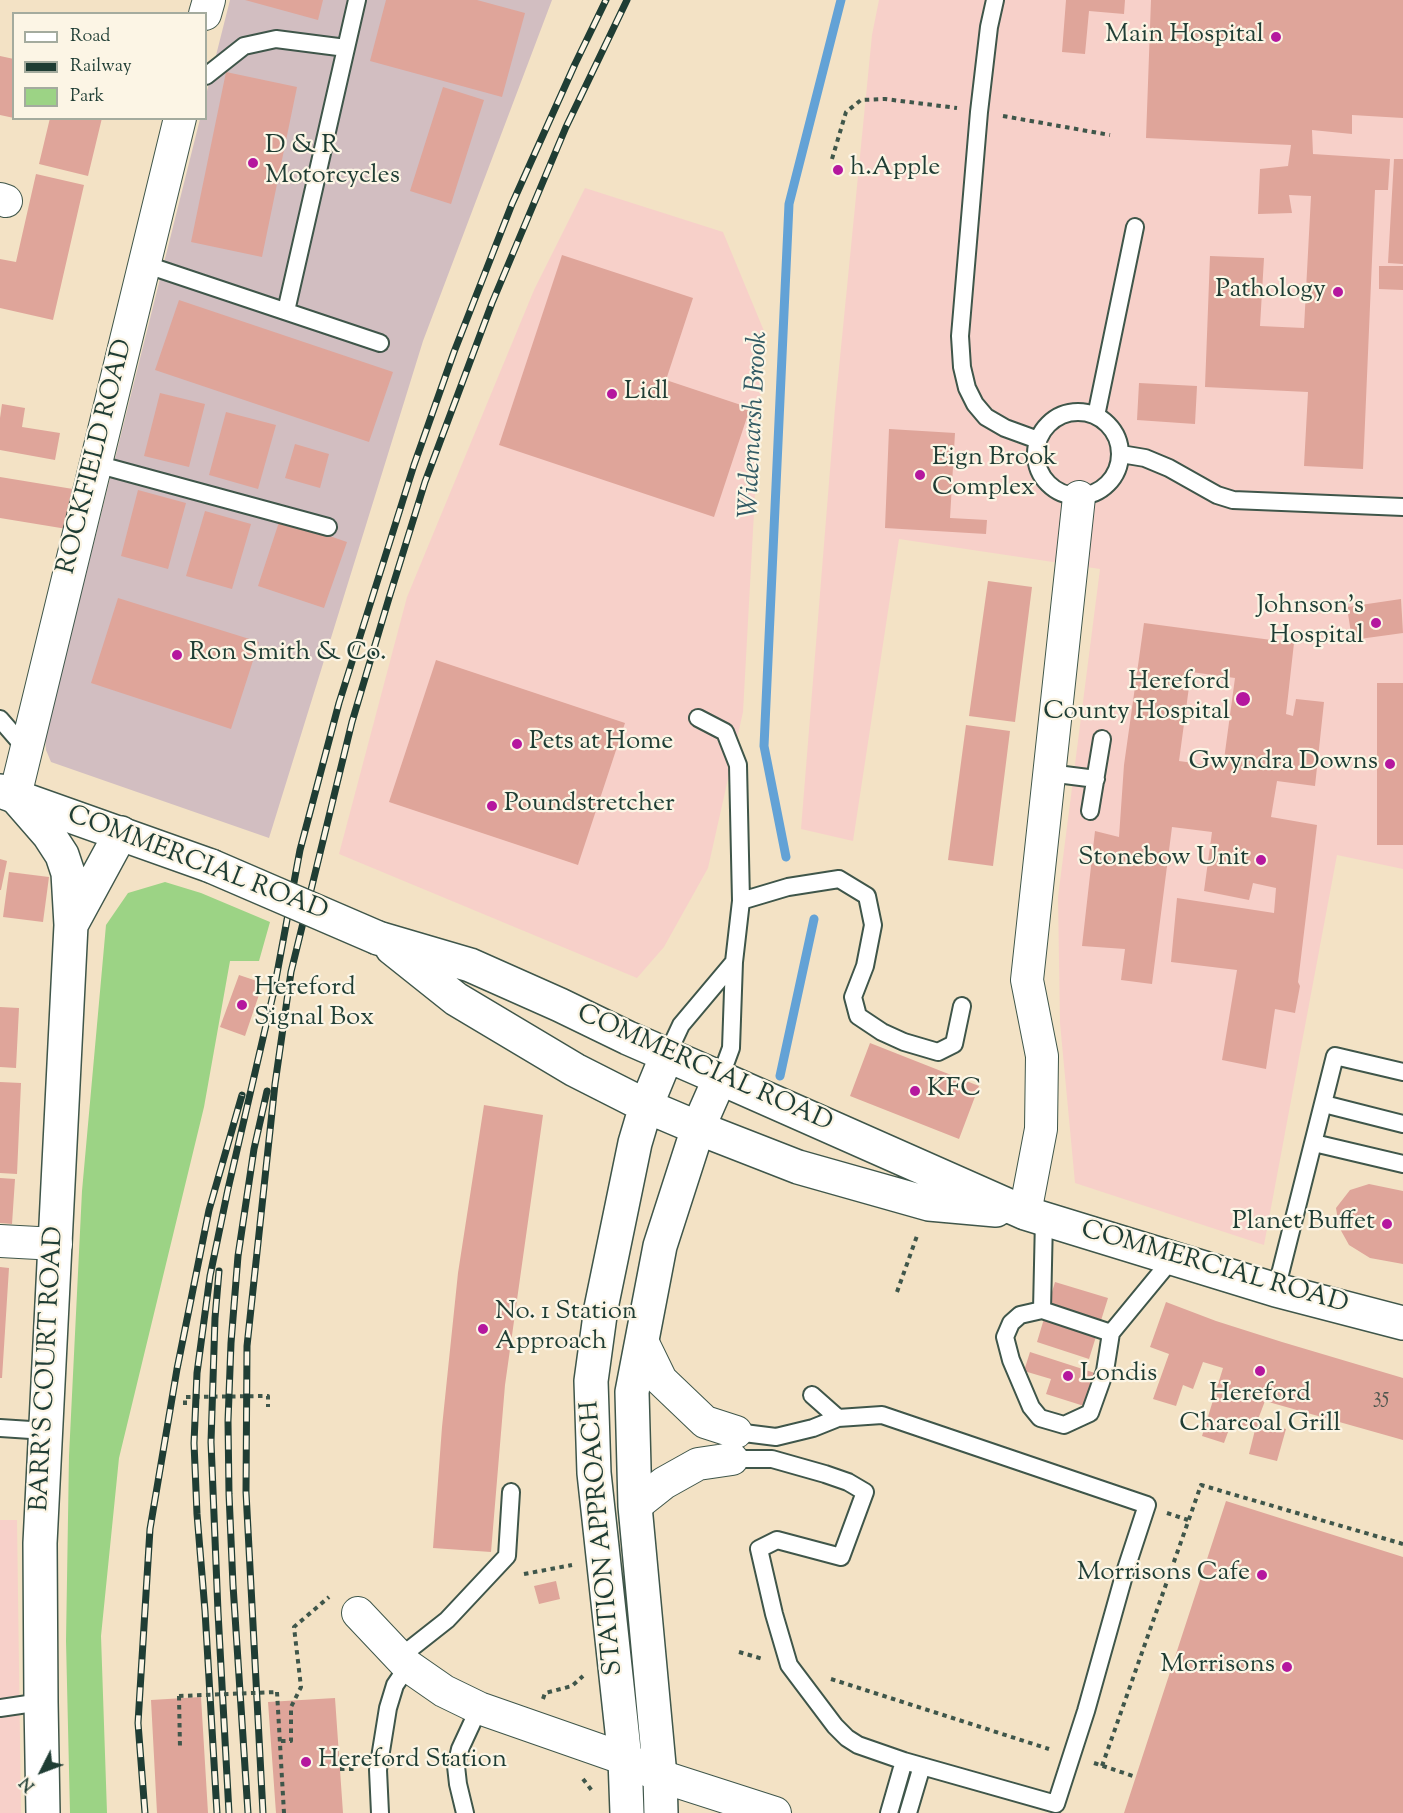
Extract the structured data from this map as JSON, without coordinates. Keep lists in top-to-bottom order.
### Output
{
  "streets": {
    "main road": ["COMMERCIAL ROAD", "BARR'S COURT ROAD", "STATION APPROACH"],
    "street": ["ROCKFIELD ROAD"]
  },
  "crossings": [
    ["ROCKFIELD ROAD", "COMMERCIAL ROAD"],
    ["ROCKFIELD ROAD", "BARR'S COURT ROAD"],
    ["COMMERCIAL ROAD", "BARR'S COURT ROAD"],
    ["COMMERCIAL ROAD", "STATION APPROACH"]
  ],
  "water": ["Widemarsh Brook"],
  "places": [
    "Main Hospital",
    "D & R Motorcycles",
    "h.Apple",
    "Pathology",
    "Lidl",
    "Eign Brook Complex",
    "Johnson's Hospital",
    "Ron Smith & Co.",
    "Hereford County Hospital",
    "Pets at Home",
    "Gwyndra Downs",
    "Poundstretcher",
    "Stonebow Unit",
    "Hereford Signal Box",
    "KFC",
    "Planet Buffet",
    "No. 1 Station Approach",
    "Hereford Charcoal Grill",
    "Londis",
    "Morrisons Cafe",
    "Morrisons",
    "Hereford Station"
  ],
  "house_numbers": ["35"],
  "legend": ["Road", "Railway", "Park"],
  "north": "bottom left"
}
